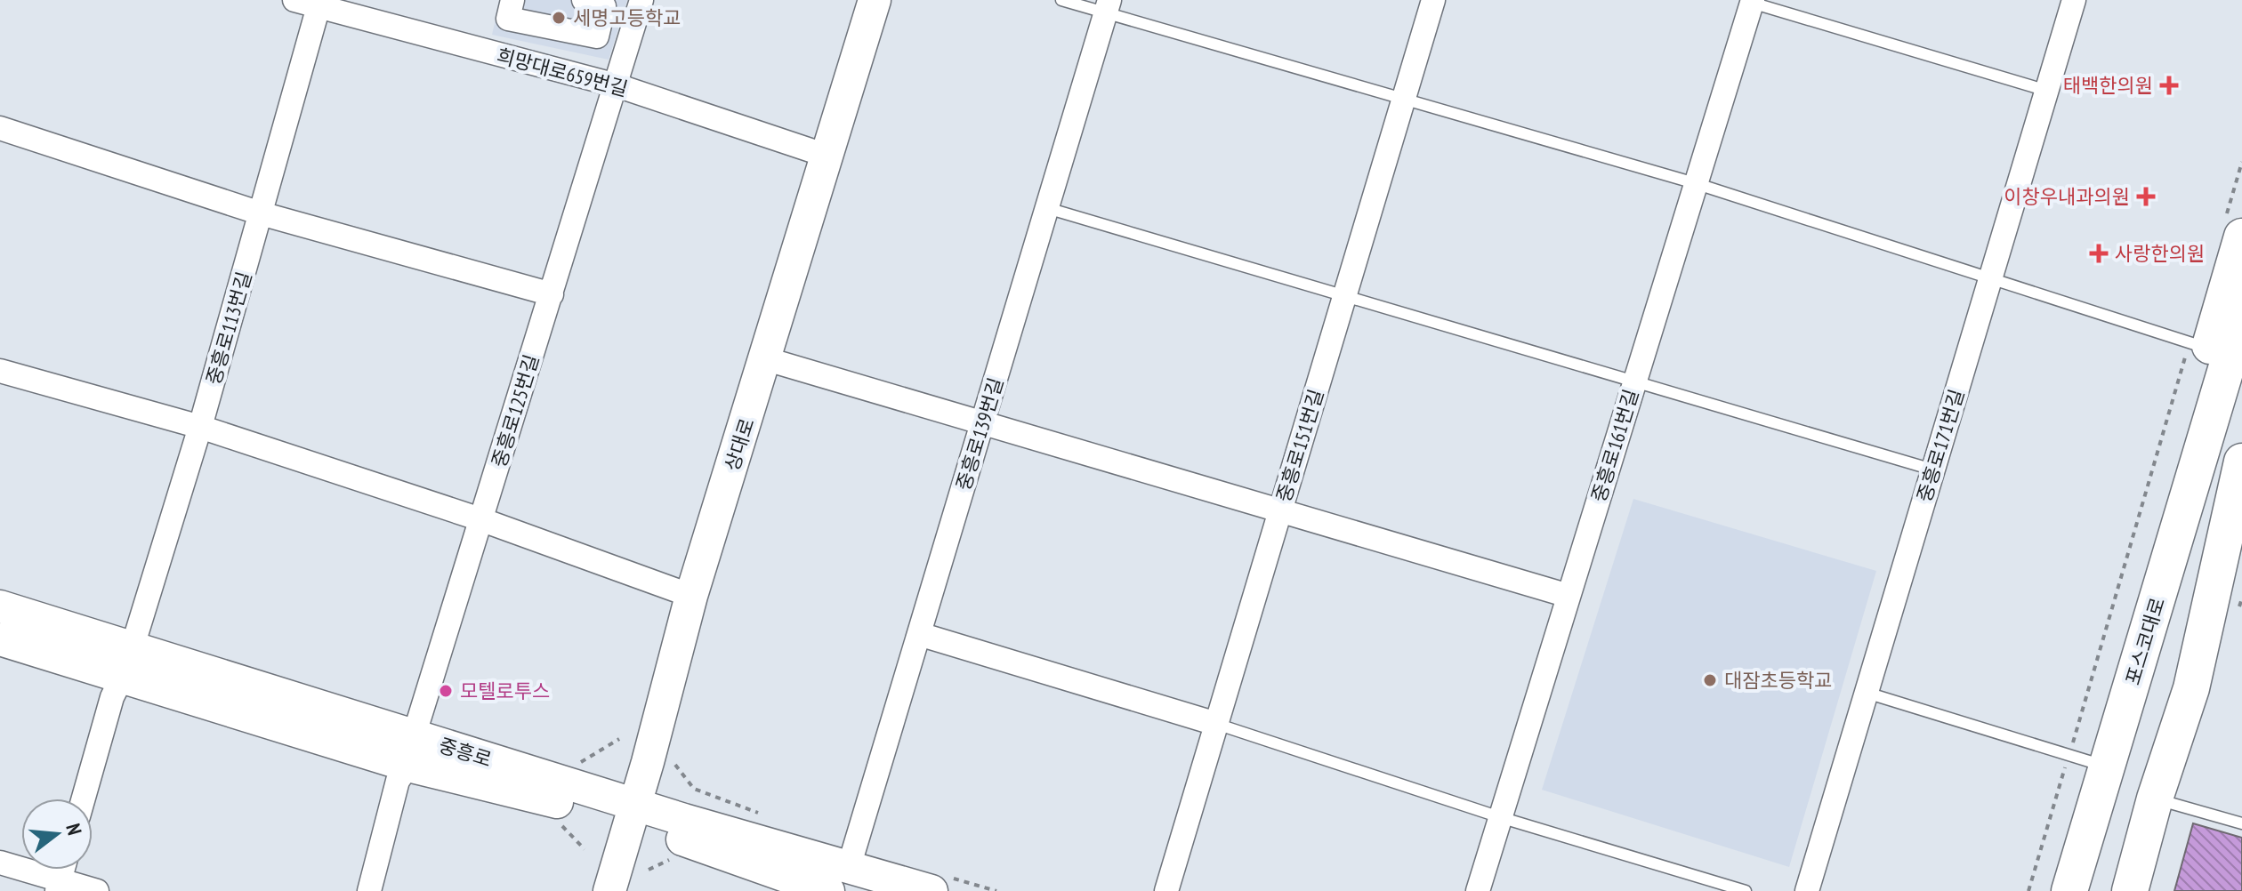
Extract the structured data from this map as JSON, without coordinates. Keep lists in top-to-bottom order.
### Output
{
  "streets": {
    "main road": ["상대로", "포스코대로", "중흥로"],
    "street": [
      "희망대로659번길",
      "중흥로113번길",
      "중흥로125번길",
      "중흥로139번길",
      "중흥로151번길",
      "중흥로161번길",
      "중흥로171번길"
    ]
  },
  "crossings": [
    ["희망대로659번길", "중흥로113번길"],
    ["희망대로659번길", "중흥로125번길"],
    ["희망대로659번길", "상대로"],
    ["중흥로113번길", "중흥로"],
    ["중흥로125번길", "중흥로"],
    ["중흥로139번길", "중흥로"],
    ["상대로", "중흥로"]
  ],
  "places": {
    "other": ["세명고등학교", "대잠초등학교", "모텔로투스"],
    "health": ["태백한의원", "이창우내과의원", "사랑한의원"]
  },
  "north": "right"
}
